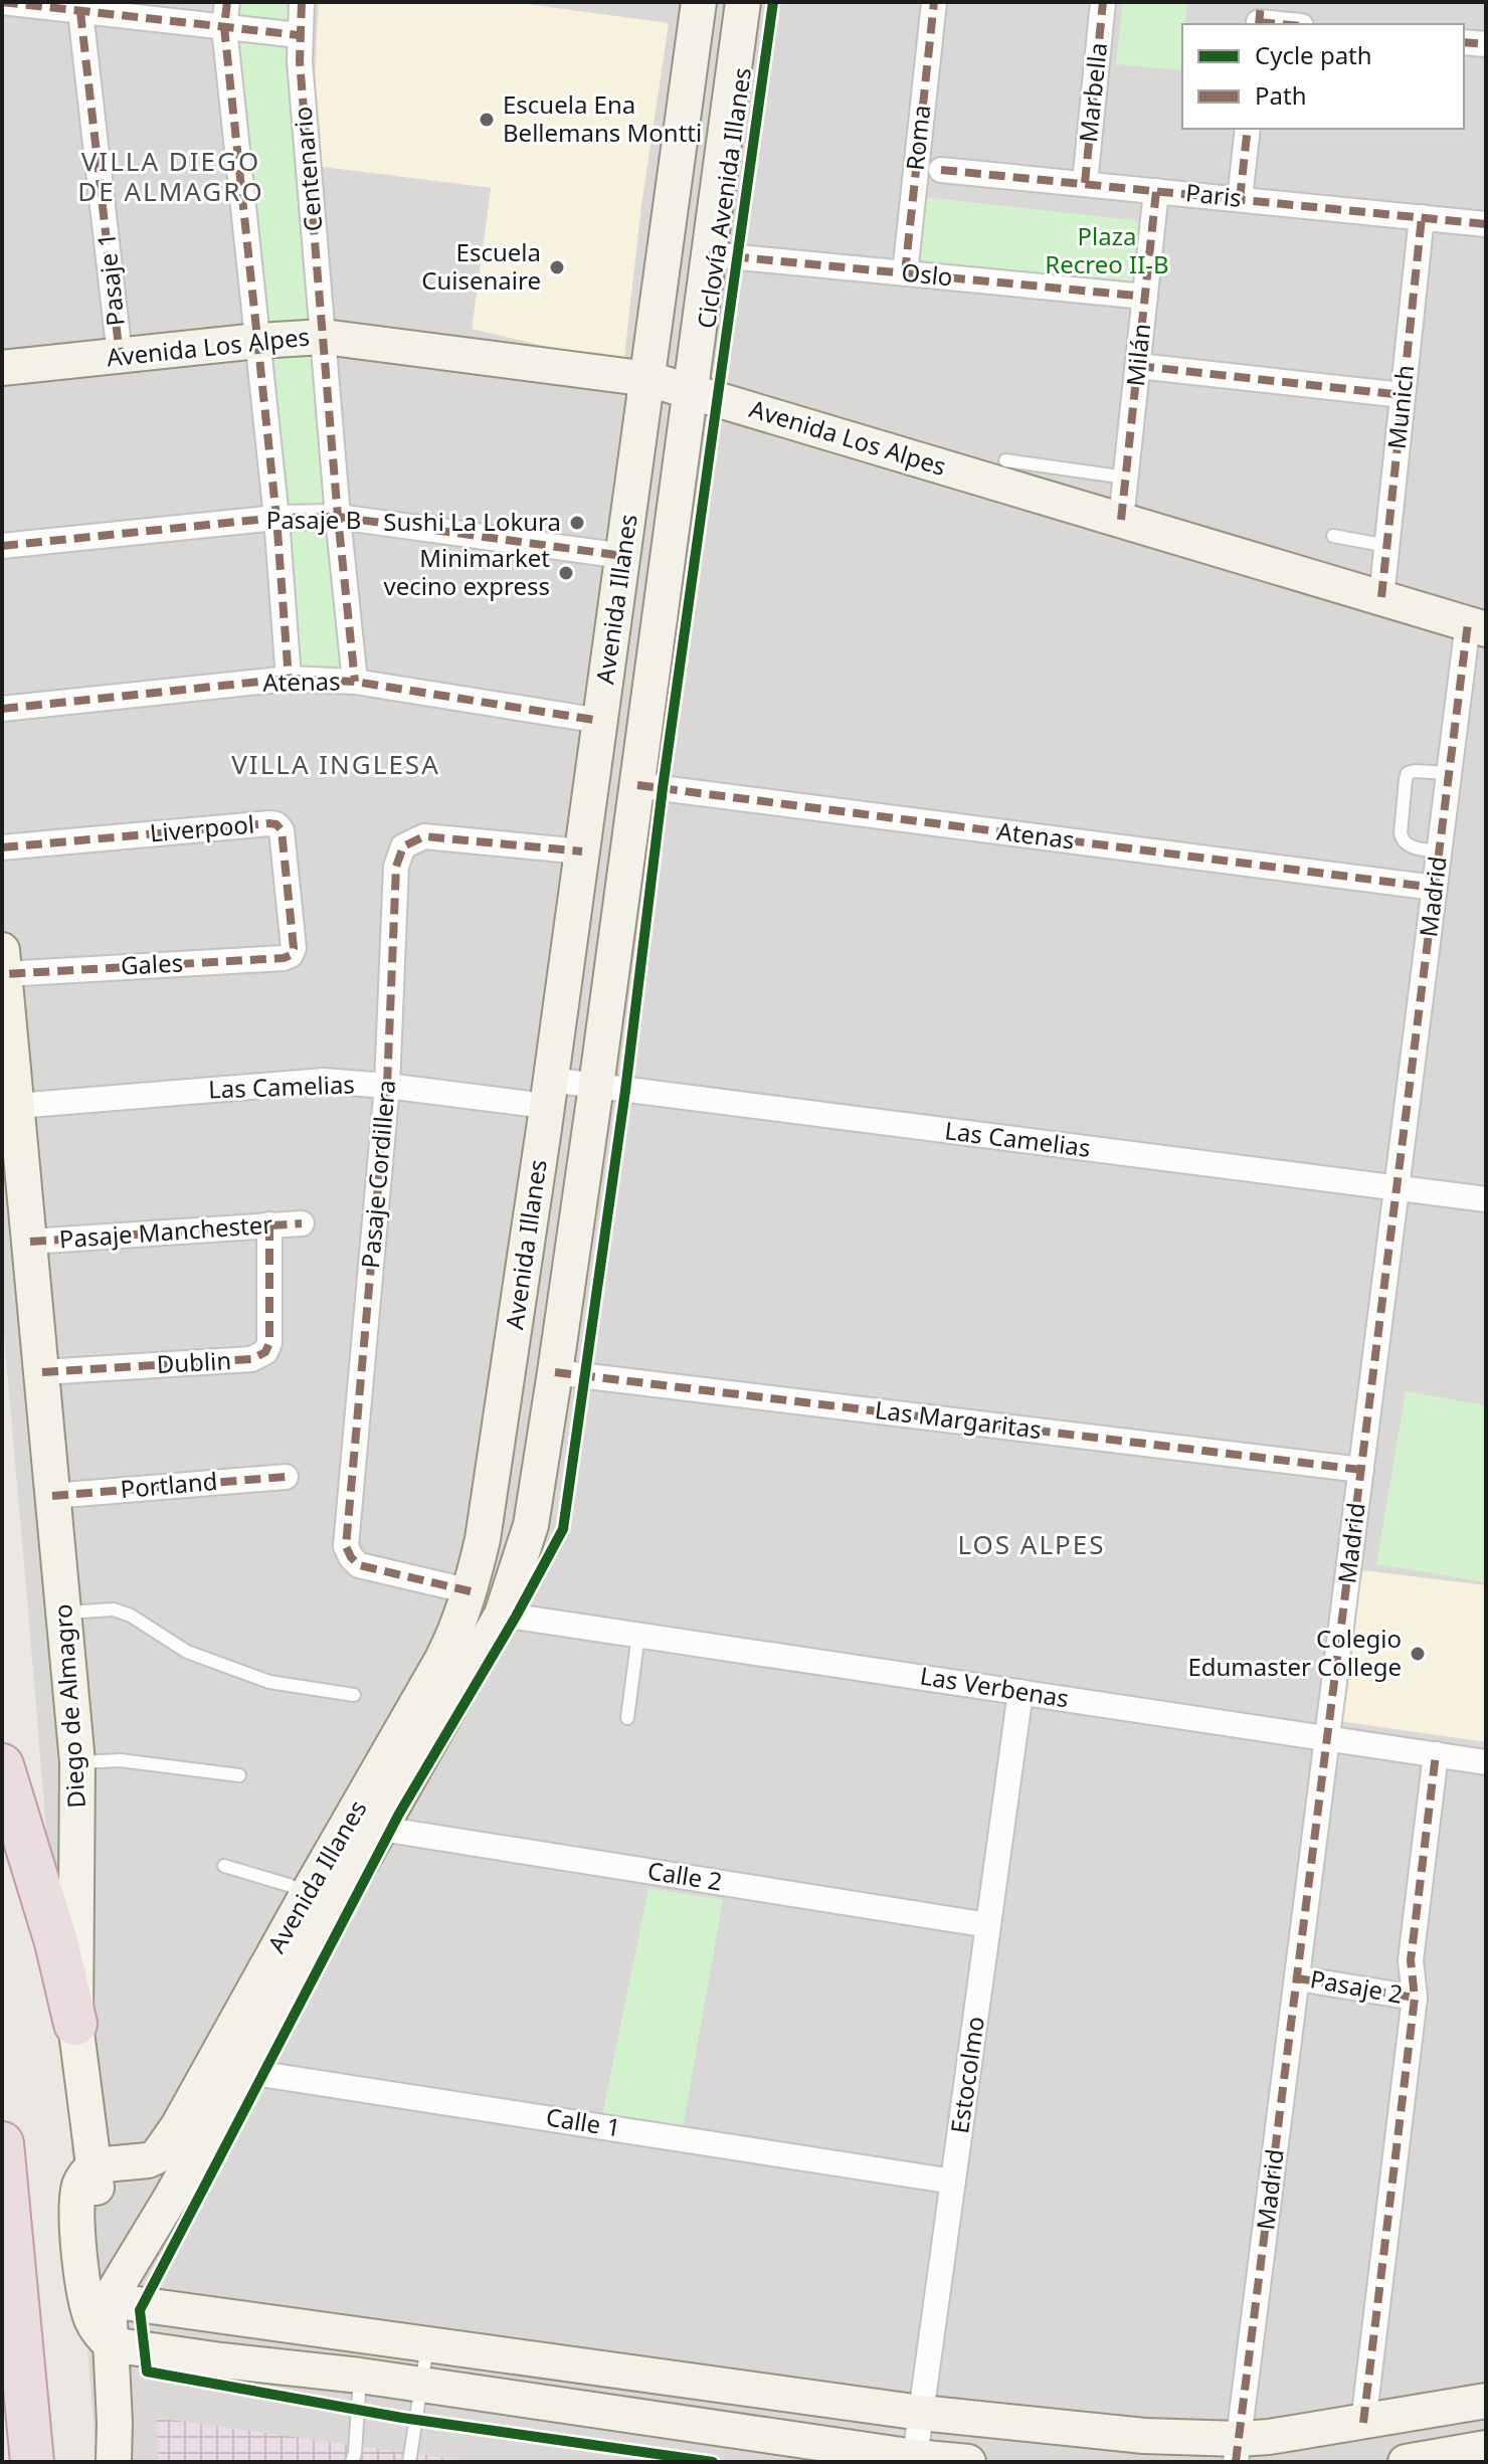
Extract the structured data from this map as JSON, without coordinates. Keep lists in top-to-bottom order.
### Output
{
  "streets": {
    "main road": ["Avenida Los Alpes", "Avenida Illanes", "Diego de Almagro"],
    "street": [
      "Marbella",
      "Roma",
      "Centenario",
      "Paris",
      "Oslo",
      "Pasaje 1",
      "Milán",
      "Munich",
      "Pasaje B",
      "Atenas",
      "Liverpool",
      "Madrid",
      "Gales",
      "Las Camelias",
      "Pasaje Cordillera",
      "Pasaje Manchester",
      "Dublin",
      "Las Margaritas",
      "Portland",
      "Las Verbenas",
      "Calle 2",
      "Pasaje 2",
      "Estocolmo",
      "Calle 1"
    ],
    "cycle path": ["Ciclovía Avenida Illanes"]
  },
  "crossings": [
    ["Marbella", "Paris"],
    ["Roma", "Oslo"],
    ["Centenario", "Avenida Los Alpes"],
    ["Centenario", "Pasaje B"],
    ["Centenario", "Atenas"],
    ["Paris", "Milán"],
    ["Paris", "Munich"],
    ["Oslo", "Milán"],
    ["Oslo", "Avenida Illanes"],
    ["Pasaje 1", "Avenida Los Alpes"],
    ["Avenida Los Alpes", "Milán"],
    ["Avenida Los Alpes", "Munich"],
    ["Avenida Los Alpes", "Avenida Illanes"],
    ["Avenida Los Alpes", "Madrid"],
    ["Pasaje B", "Avenida Illanes"],
    ["Avenida Illanes", "Atenas"],
    ["Avenida Illanes", "Las Camelias"],
    ["Avenida Illanes", "Pasaje Cordillera"],
    ["Avenida Illanes", "Las Margaritas"],
    ["Avenida Illanes", "Las Verbenas"],
    ["Avenida Illanes", "Diego de Almagro"],
    ["Avenida Illanes", "Calle 2"],
    ["Avenida Illanes", "Calle 1"],
    ["Atenas", "Madrid"],
    ["Liverpool", "Gales"],
    ["Madrid", "Las Camelias"],
    ["Madrid", "Las Margaritas"],
    ["Madrid", "Las Verbenas"],
    ["Madrid", "Pasaje 2"],
    ["Gales", "Diego de Almagro"],
    ["Las Camelias", "Pasaje Cordillera"],
    ["Las Camelias", "Diego de Almagro"],
    ["Pasaje Manchester", "Dublin"],
    ["Pasaje Manchester", "Diego de Almagro"],
    ["Dublin", "Diego de Almagro"],
    ["Portland", "Diego de Almagro"],
    ["Las Verbenas", "Estocolmo"],
    ["Calle 2", "Estocolmo"],
    ["Estocolmo", "Calle 1"]
  ],
  "districts": ["VILLA DIEGO DE ALMAGRO", "VILLA INGLESA", "LOS ALPES"],
  "parks": ["Plaza Recreo II-B"],
  "places": [
    "Escuela Ena Bellemans Montti",
    "Escuela Cuisenaire",
    "Sushi La Lokura",
    "Minimarket vecino express",
    "Colegio Edumaster College"
  ],
  "legend": ["Cycle path", "Path"]
}
